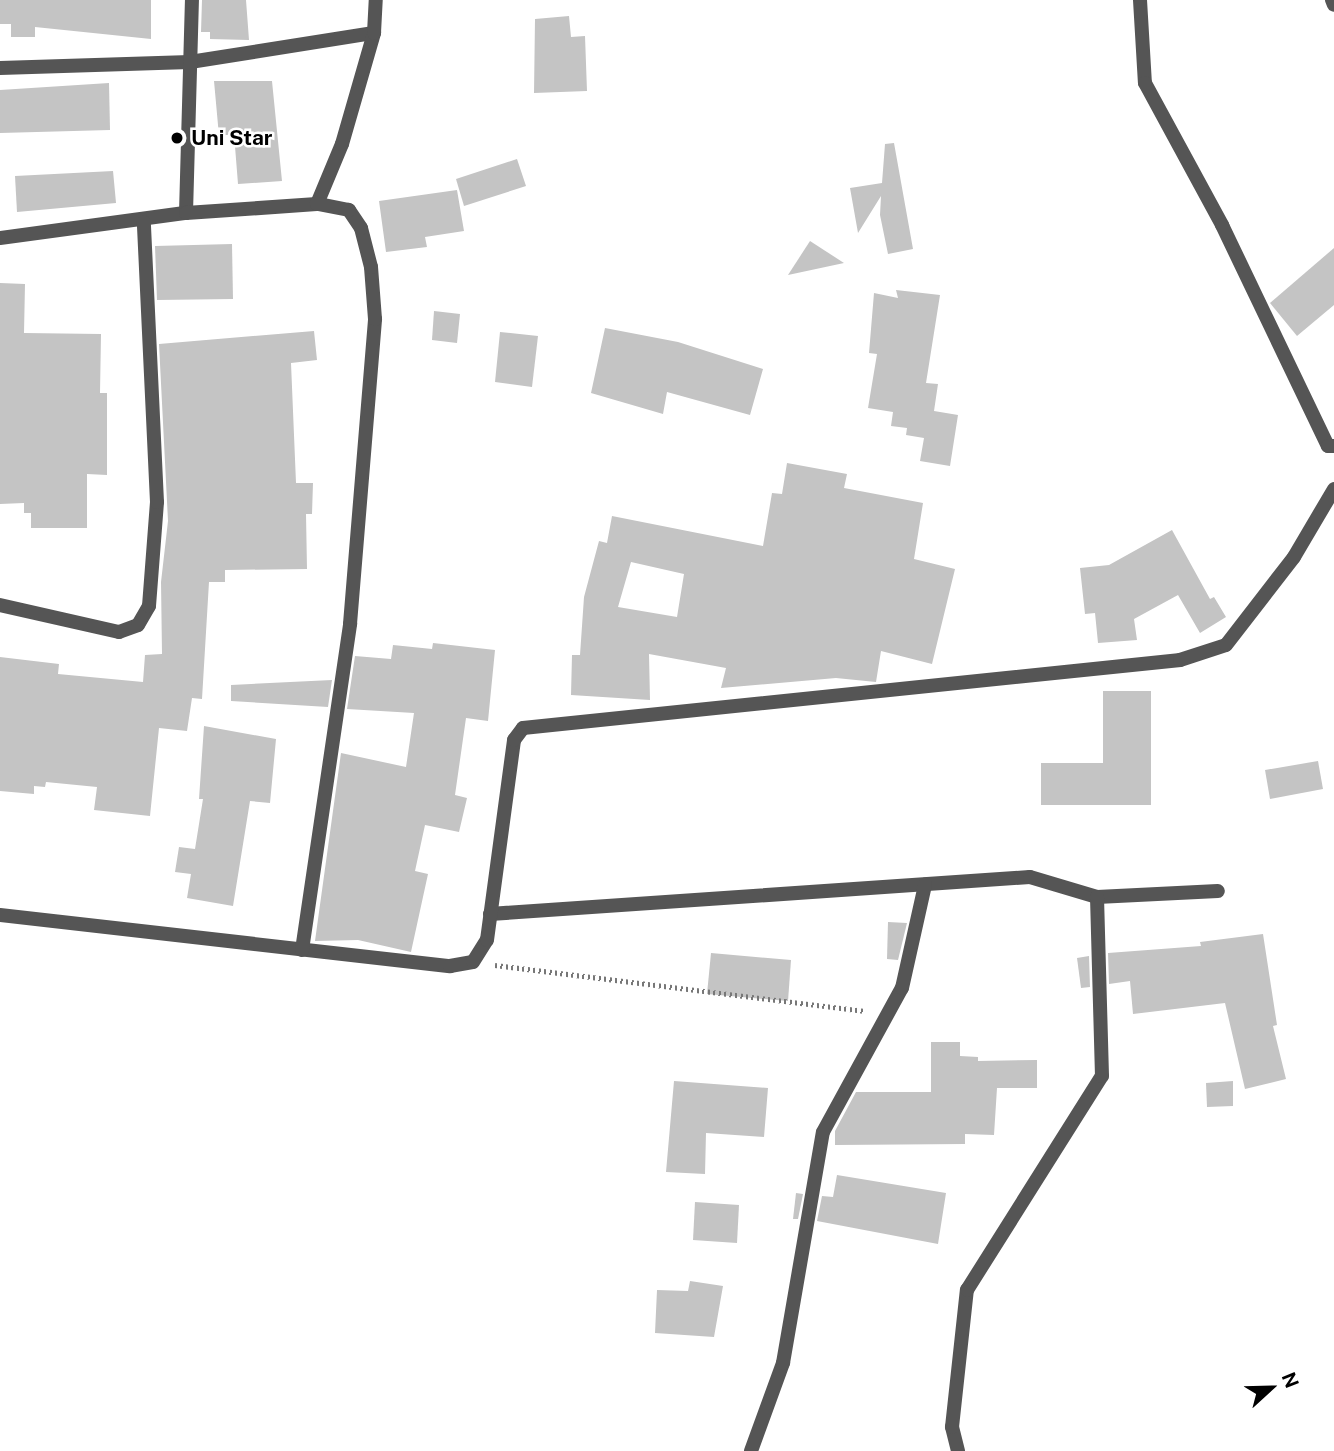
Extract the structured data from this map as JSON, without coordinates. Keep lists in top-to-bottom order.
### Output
{
  "places": ["Uni Star"],
  "north": "right"
}
